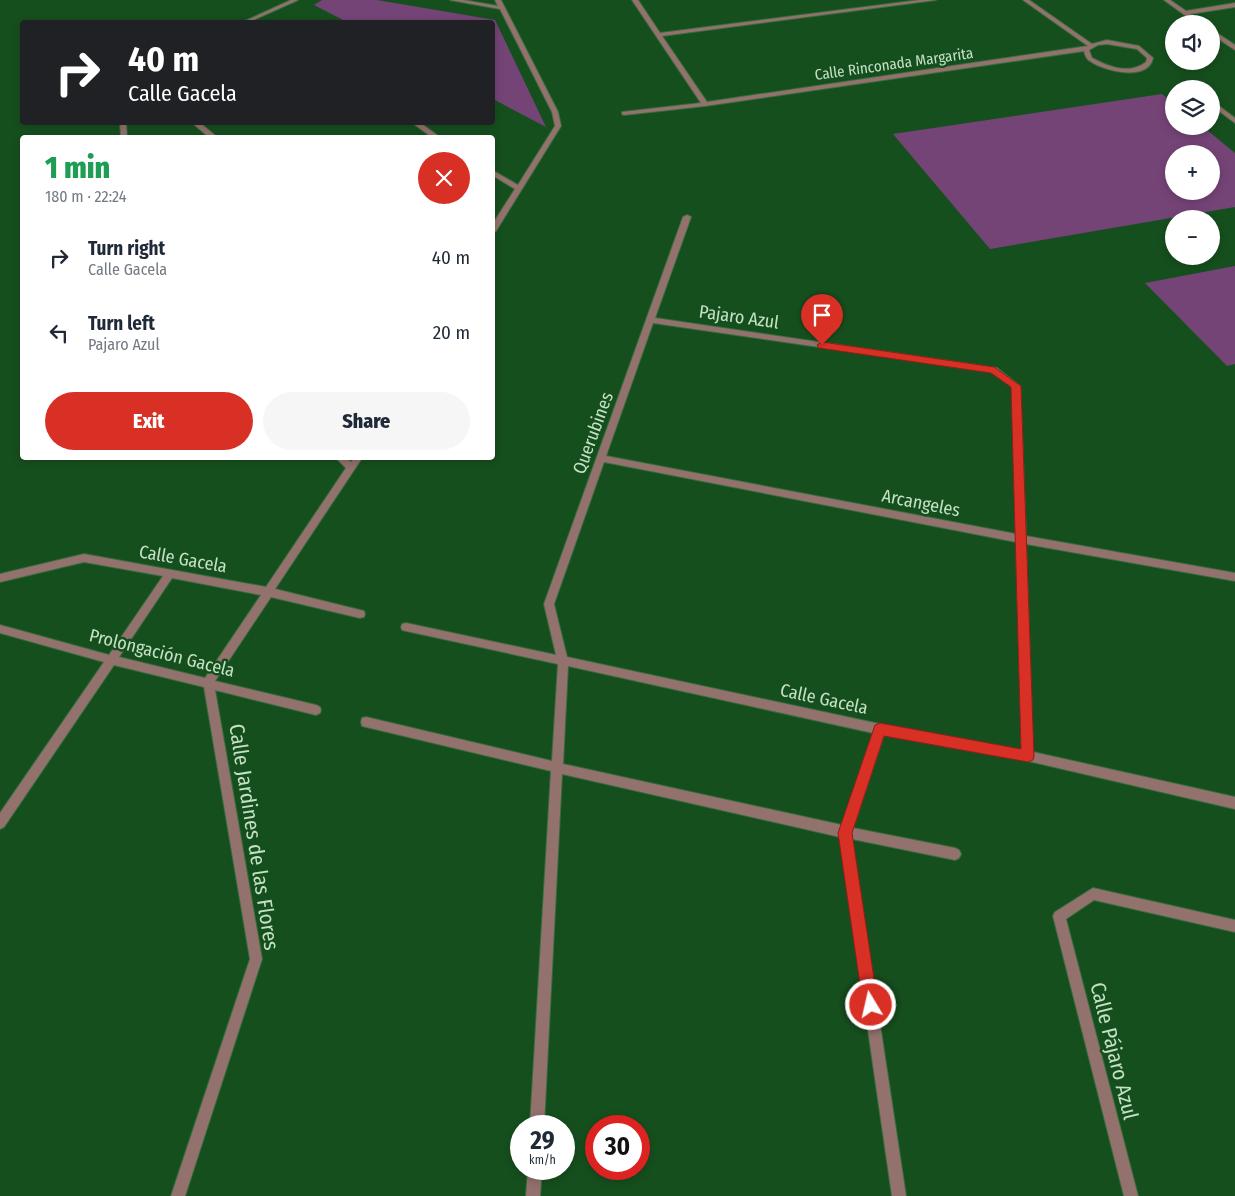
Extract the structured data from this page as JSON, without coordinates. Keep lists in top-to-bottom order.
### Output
{
  "streets": {
    "street": [
      "Calle Rinconada Margarita",
      "Pajaro Azul",
      "Querubines",
      "Arcangeles",
      "Calle Gacela",
      "Prolongación Gacela",
      "Calle Jardines de las Flores",
      "Calle Pájaro Azul"
    ]
  },
  "crossings": [
    ["Pajaro Azul", "Querubines"],
    ["Pajaro Azul", "Arcangeles"],
    ["Pajaro Azul", "Calle Gacela"],
    ["Querubines", "Arcangeles"],
    ["Querubines", "Calle Gacela"],
    ["Prolongación Gacela", "Calle Jardines de las Flores"]
  ],
  "page": {
    "map_buttons": ["+", "−"],
    "turn": ["40 m", "Calle Gacela"],
    "heading": ["1 min", "180 m · 22:24"],
    "list": [
      {
        "name": "Turn right",
        "note": "Calle Gacela",
        "value": "40 m"
      },
      {
        "name": "Turn left",
        "note": "Pajaro Azul",
        "value": "20 m"
      }
    ],
    "buttons": ["Exit", "Share"],
    "speed": "29 km/h",
    "limit": "30"
  }
}
